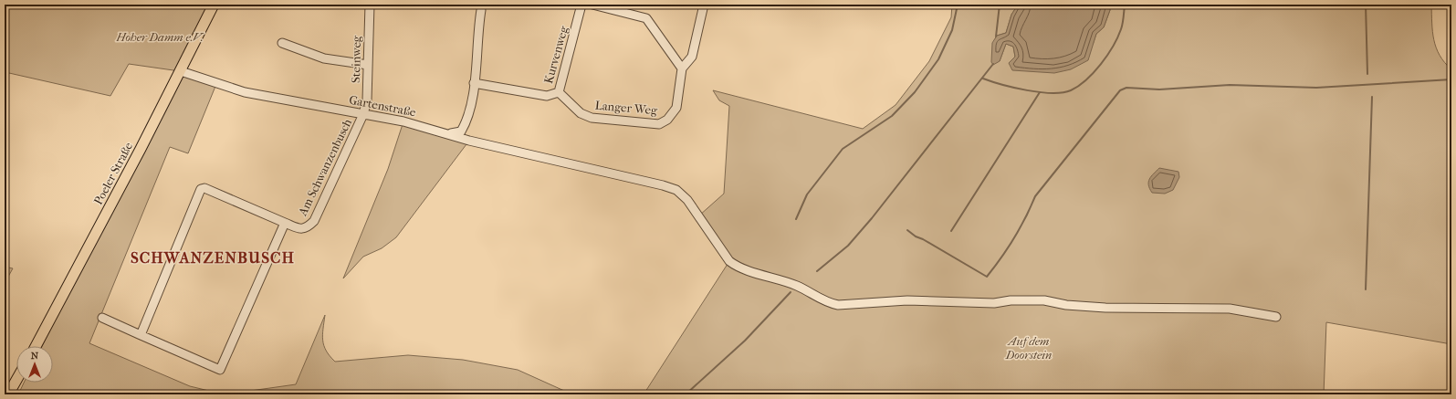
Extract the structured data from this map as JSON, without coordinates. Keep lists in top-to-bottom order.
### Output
{
  "streets": {
    "main road": ["Poeler Straße"],
    "street": [
      "Kurvenweg",
      "Steinweg",
      "Gartenstraße",
      "Langer Weg",
      "Am Schwanzenbusch"
    ]
  },
  "crossings": [
    ["Kurvenweg", "Langer Weg"],
    ["Steinweg", "Gartenstraße"],
    ["Steinweg", "Am Schwanzenbusch"],
    ["Gartenstraße", "Am Schwanzenbusch"],
    ["Gartenstraße", "Poeler Straße"]
  ],
  "districts": ["SCHWANZENBUSCH"],
  "parks": ["Hoher Damm e.V.", "Auf dem Doorstein"],
  "north": "top"
}
